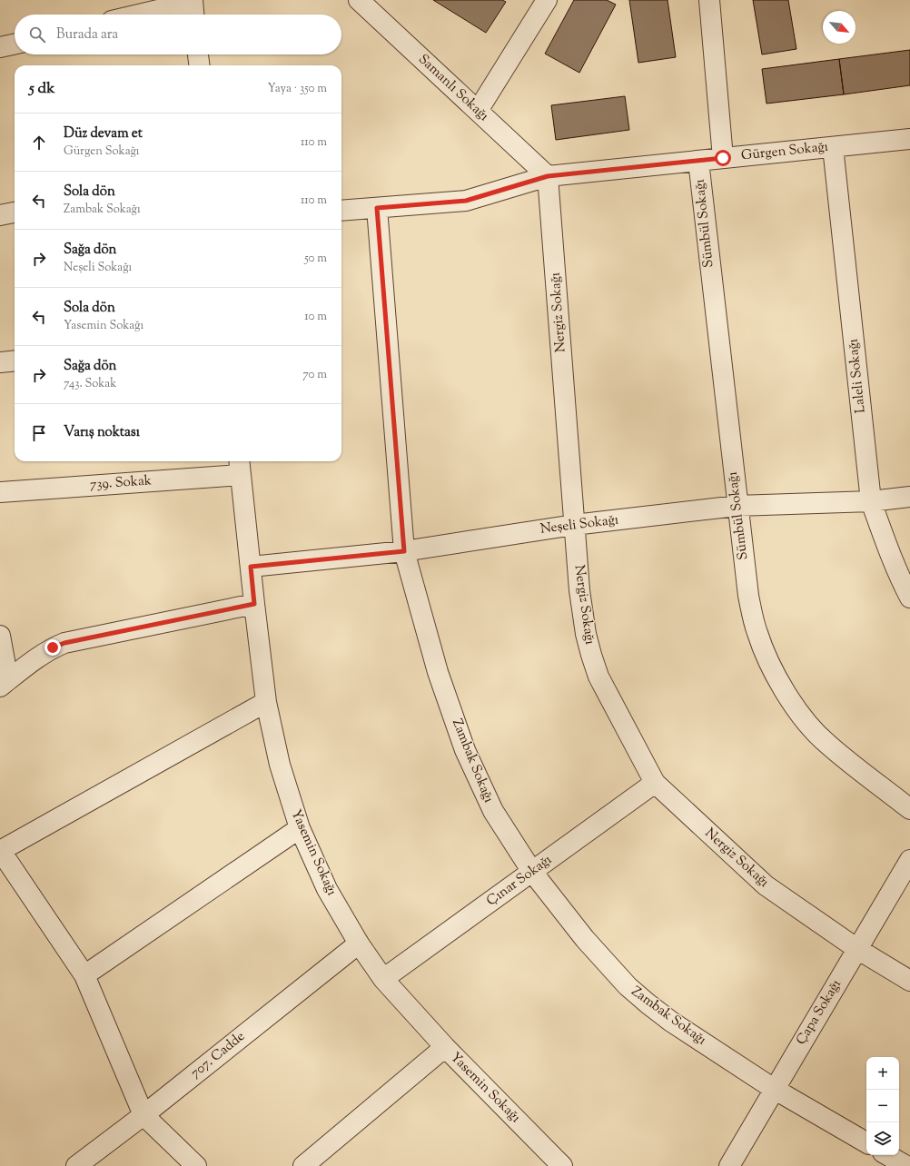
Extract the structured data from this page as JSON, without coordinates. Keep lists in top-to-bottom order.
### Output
{
  "streets": {
    "street": [
      "Samanlı Sokağı",
      "Gürgen Sokağı",
      "Sümbül Sokağı",
      "Nergiz Sokağı",
      "Laleli Sokağı",
      "739. Sokak",
      "Neşeli Sokağı",
      "Zambak Sokağı",
      "Yasemin Sokağı",
      "Çınar Sokağı",
      "Çapa Sokağı",
      "707. Cadde"
    ]
  },
  "crossings": [
    ["Samanlı Sokağı", "Gürgen Sokağı"],
    ["Samanlı Sokağı", "Nergiz Sokağı"],
    ["Gürgen Sokağı", "Sümbül Sokağı"],
    ["Gürgen Sokağı", "Nergiz Sokağı"],
    ["Gürgen Sokağı", "Laleli Sokağı"],
    ["Gürgen Sokağı", "Zambak Sokağı"],
    ["Sümbül Sokağı", "Neşeli Sokağı"],
    ["Nergiz Sokağı", "Neşeli Sokağı"],
    ["Nergiz Sokağı", "Çınar Sokağı"],
    ["Nergiz Sokağı", "Çapa Sokağı"],
    ["Laleli Sokağı", "Neşeli Sokağı"],
    ["739. Sokak", "Yasemin Sokağı"],
    ["Neşeli Sokağı", "Zambak Sokağı"],
    ["Neşeli Sokağı", "Yasemin Sokağı"],
    ["Zambak Sokağı", "Çınar Sokağı"],
    ["Zambak Sokağı", "Çapa Sokağı"],
    ["Yasemin Sokağı", "Çınar Sokağı"],
    ["Yasemin Sokağı", "707. Cadde"]
  ],
  "north": "bottom right",
  "page": {
    "search": "Burada ara",
    "heading": ["5 dk", "Yaya · 350 m"],
    "list": [
      ["Düz devam et", "Gürgen Sokağı", "110 m"],
      ["Sola dön", "Zambak Sokağı", "110 m"],
      ["Sağa dön", "Neşeli Sokağı", "50 m"],
      ["Sola dön", "Yasemin Sokağı", "10 m"],
      ["Sağa dön", "743. Sokak", "70 m"],
      "Varış noktası"
    ],
    "map_buttons": ["+", "−"]
  }
}
